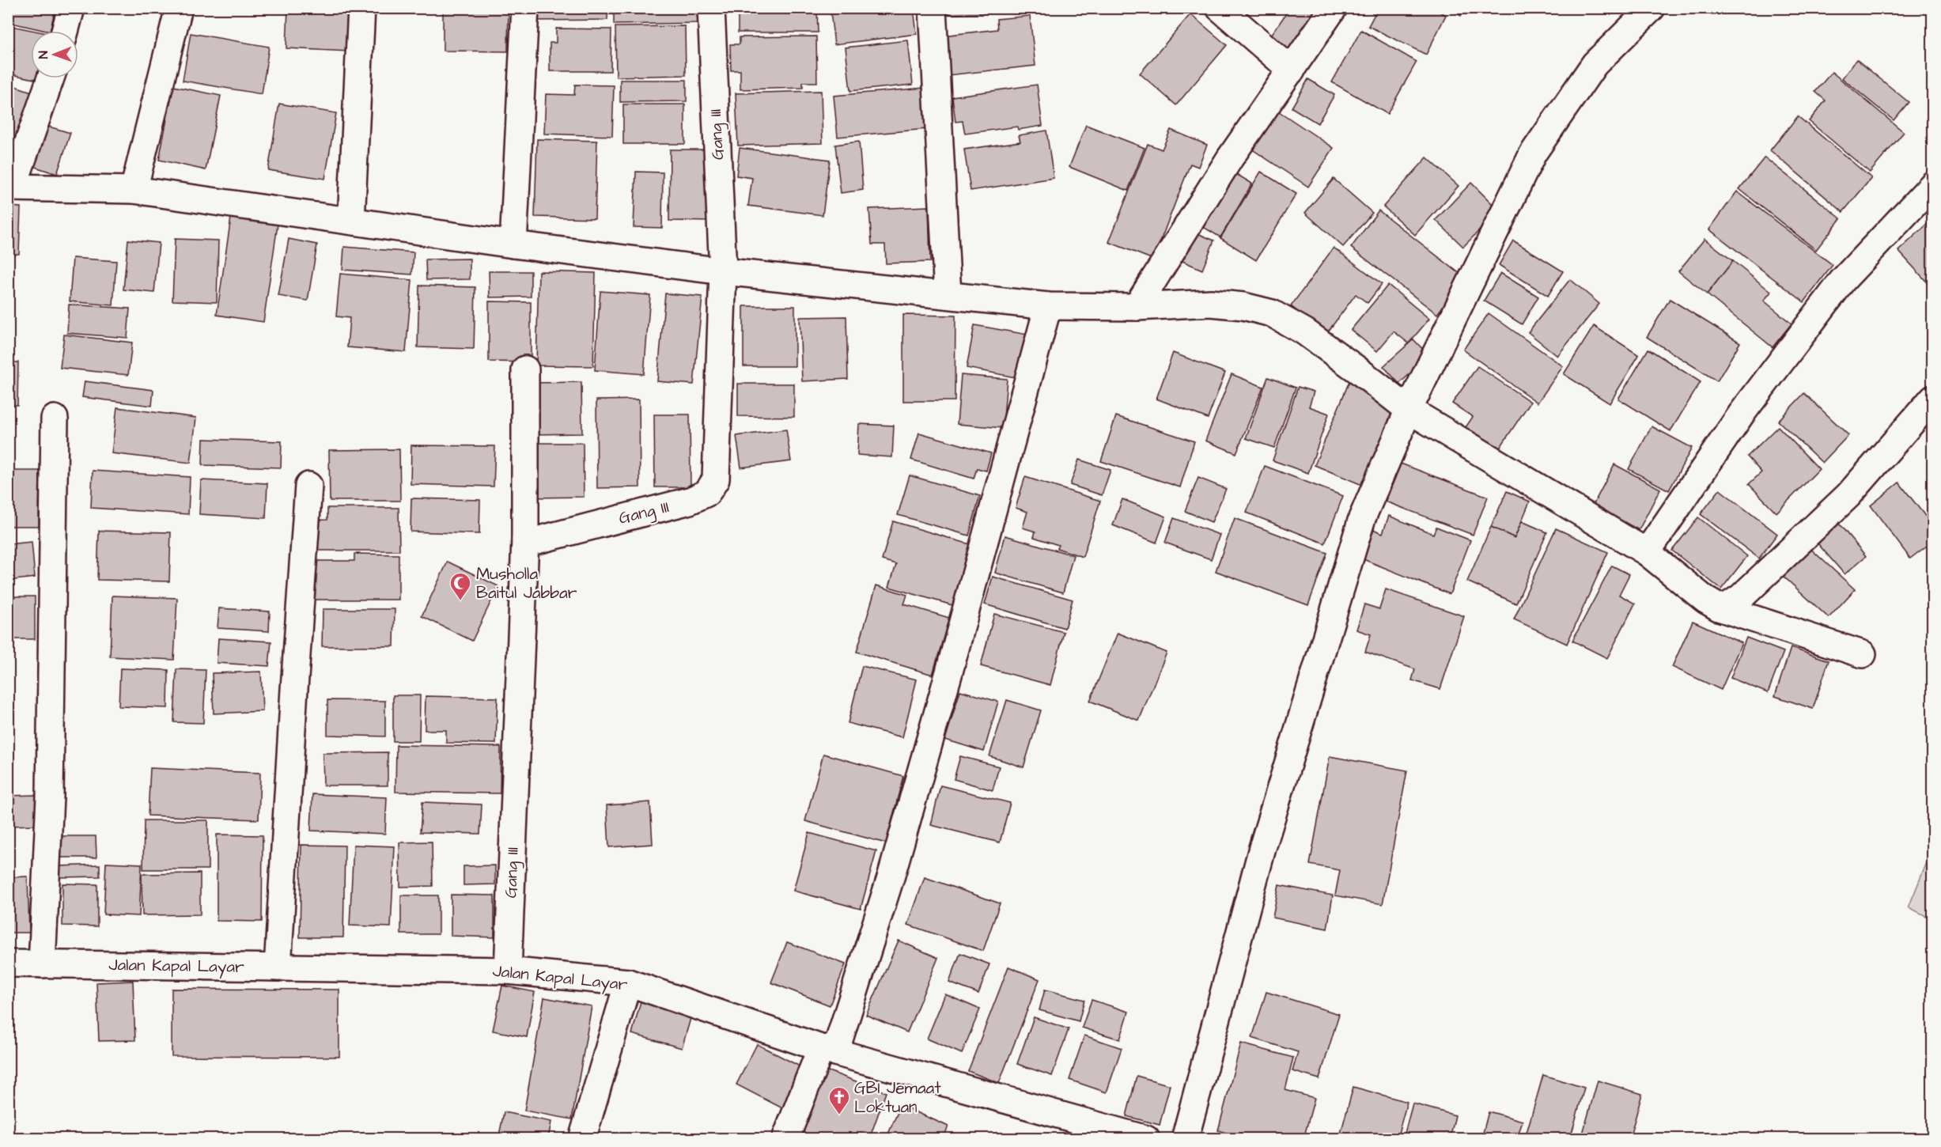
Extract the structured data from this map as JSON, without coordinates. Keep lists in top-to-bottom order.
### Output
{
  "streets": {
    "street": ["Gang III", "Jalan Kapal Layar"]
  },
  "crossings": [
    ["Gang III", "Jalan Kapal Layar"]
  ],
  "places": {
    "mosque": ["Musholla Baitul Jabbar"],
    "church": ["GBI Jemaat Loktuan"]
  },
  "north": "left"
}
